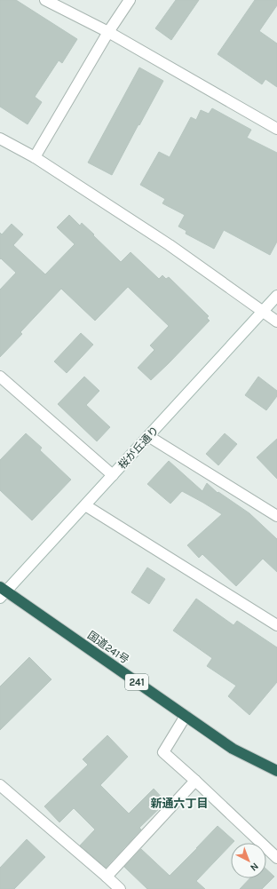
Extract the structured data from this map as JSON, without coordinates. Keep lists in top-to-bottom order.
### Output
{
  "streets": {
    "highway": ["国道241号", "241"],
    "street": ["桜が丘通り"]
  },
  "crossings": [
    ["桜が丘通り", "国道241号"]
  ],
  "districts": ["新通六丁目"],
  "north": "bottom right"
}
